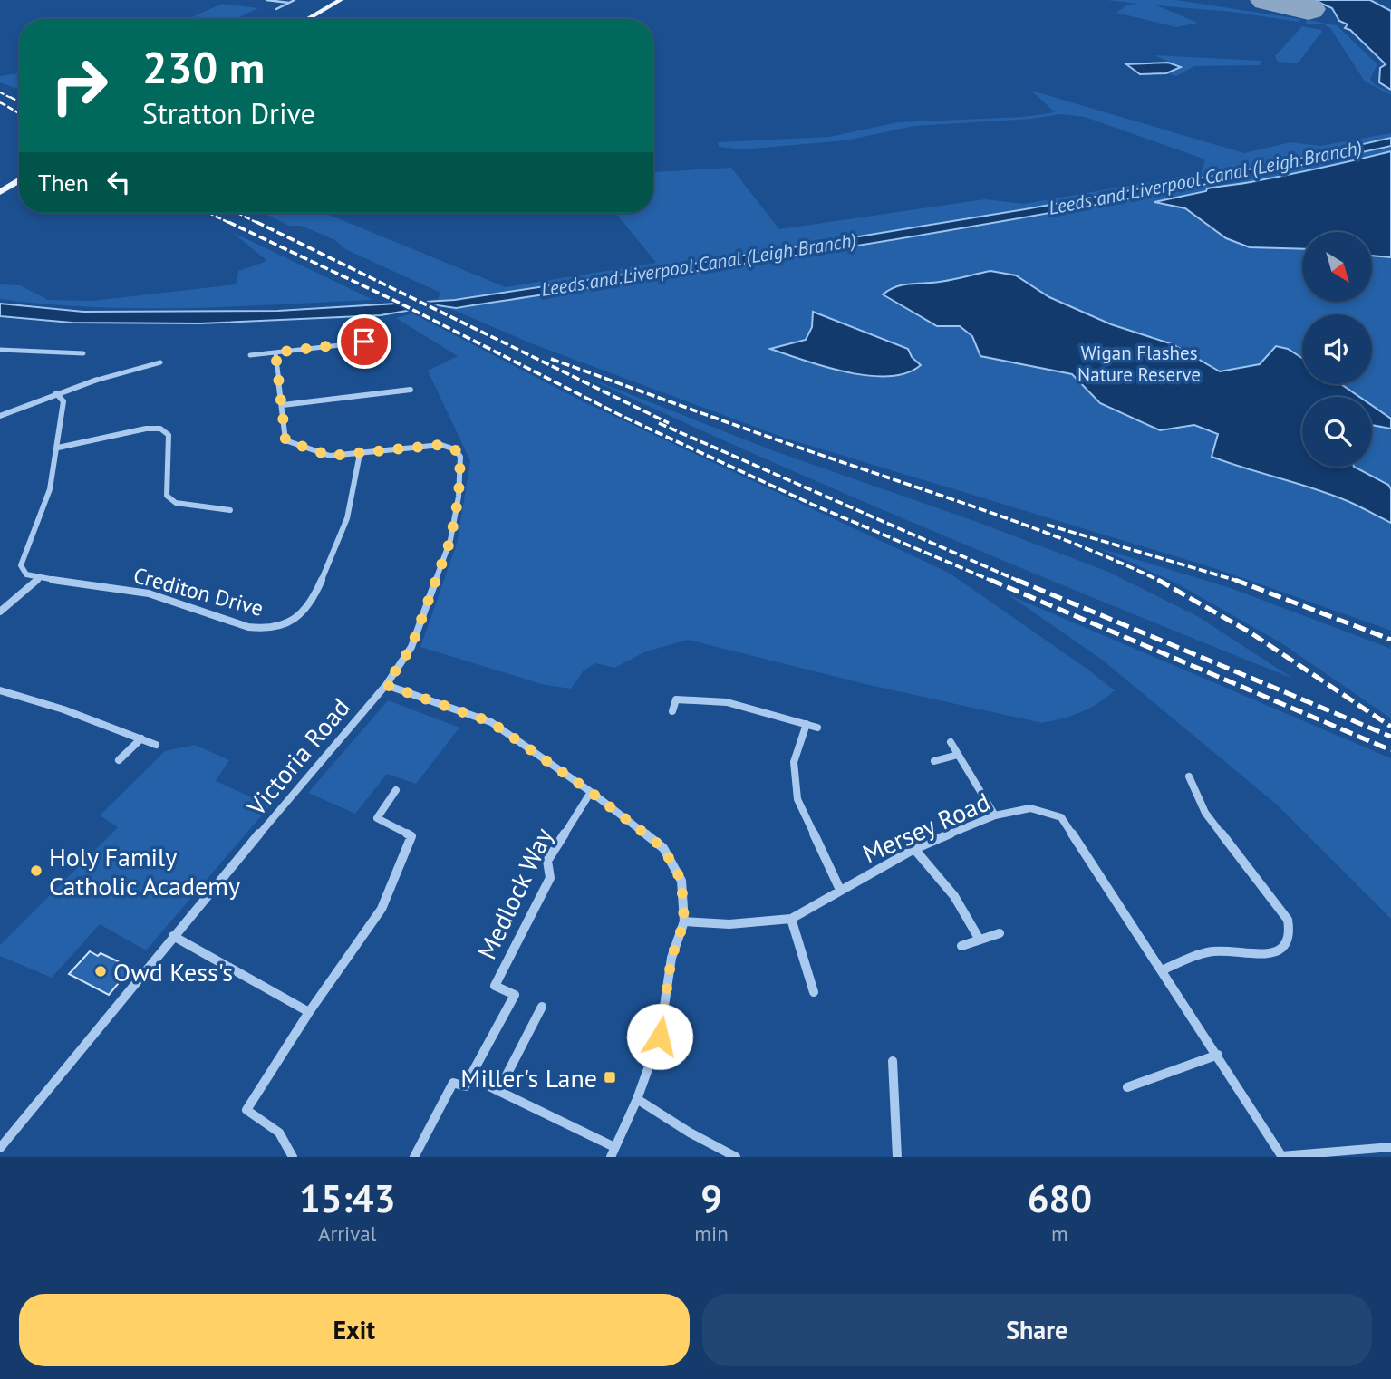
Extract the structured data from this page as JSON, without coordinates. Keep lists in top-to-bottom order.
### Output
{
  "streets": {
    "street": [
      "Crediton Drive",
      "Victoria Road",
      "Mersey Road",
      "Medlock Way"
    ]
  },
  "crossings": [
    ["Crediton Drive", "Victoria Road"]
  ],
  "water": ["Leeds and Liverpool Canal (Leigh Branch)"],
  "parks": ["Wigan Flashes Nature Reserve"],
  "places": {
    "other": ["Holy Family Catholic Academy", "Owd Kess's"],
    "transit": ["Miller's Lane"]
  },
  "north": "bottom right",
  "page": {
    "turn": ["230 m", "Stratton Drive"],
    "then": "Then",
    "eta": [
      "15:43",
      "Arrival",
      "9",
      "min",
      "680",
      "m"
    ],
    "buttons": ["Exit", "Share"]
  }
}
